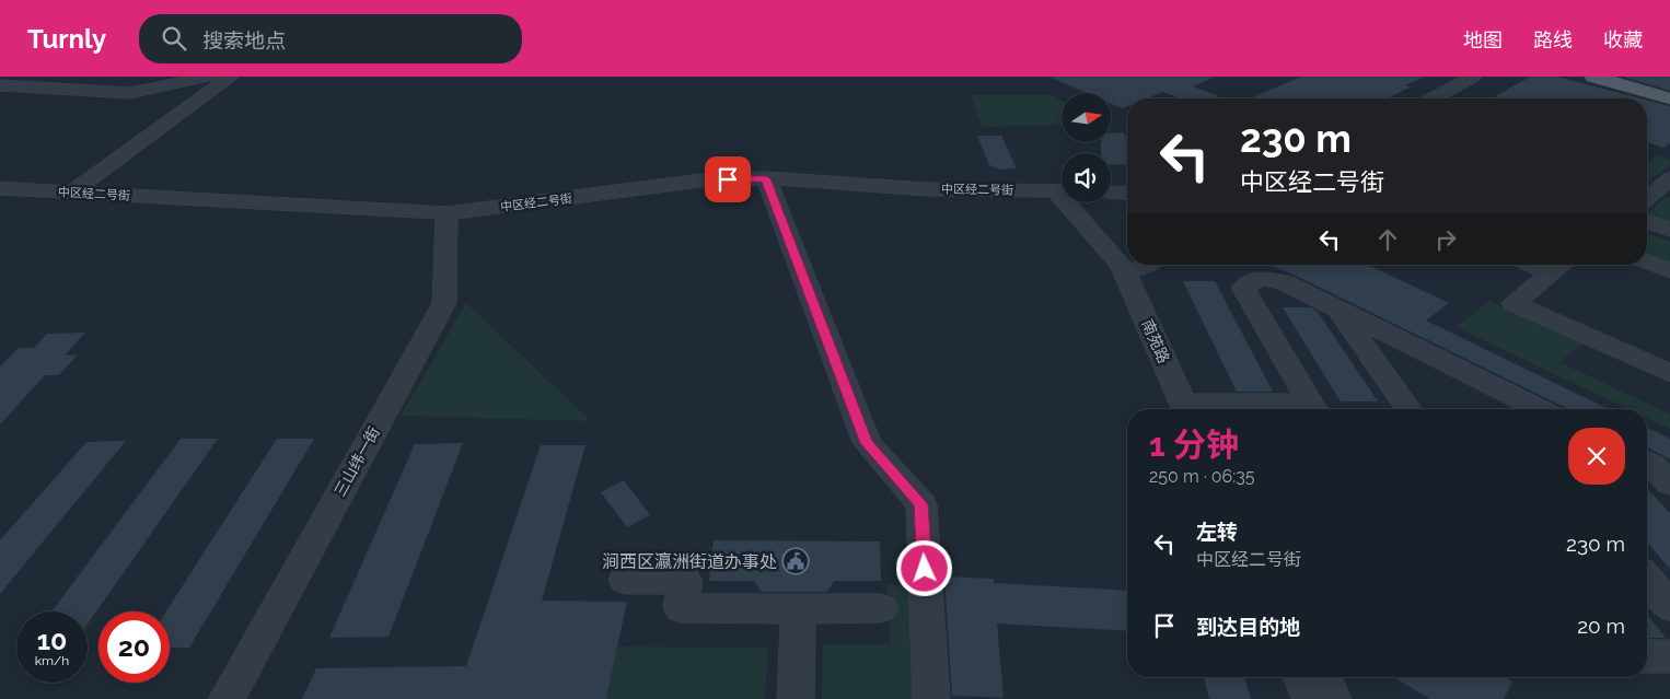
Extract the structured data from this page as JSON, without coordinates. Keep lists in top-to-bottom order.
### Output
{
  "streets": {
    "street": ["中区经二号街", "南苑路", "三山纬一街"]
  },
  "crossings": [
    ["中区经二号街", "三山纬一街"]
  ],
  "places": {
    "public building": ["涧西区瀛洲街道办事处"]
  },
  "north": "right",
  "page": {
    "header": "Turnly",
    "search": "搜索地点",
    "nav": ["地图", "路线", "收藏"],
    "turn": ["230 m", "中区经二号街"],
    "heading": ["1 分钟", "250 m · 06:35"],
    "list": [
      {
        "name": "左转",
        "note": "中区经二号街",
        "value": "230 m"
      },
      {
        "name": "到达目的地",
        "value": "20 m"
      }
    ],
    "speed": "10 km/h",
    "limit": "20"
  }
}
